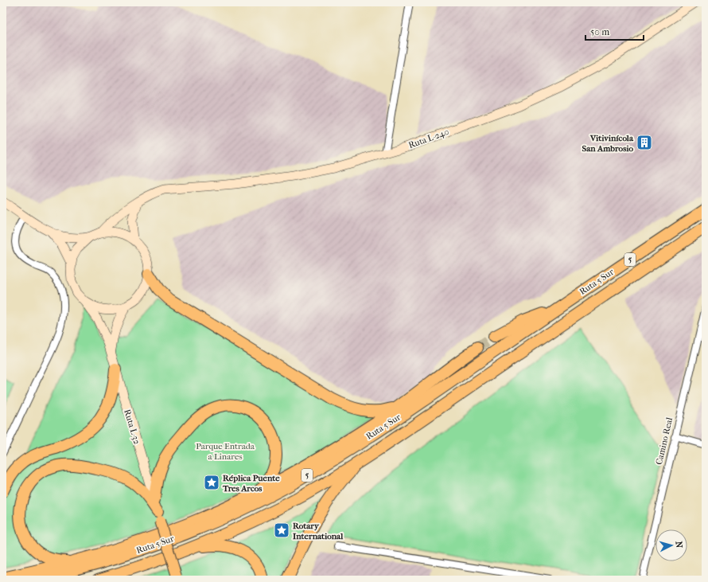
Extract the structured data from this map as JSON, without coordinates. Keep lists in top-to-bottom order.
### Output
{
  "streets": {
    "highway": ["5", "Ruta 5 Sur"],
    "street": ["Ruta L-240", "Ruta L-32", "Camino Real"]
  },
  "crossings": [
    ["Ruta L-240", "Ruta L-32"]
  ],
  "parks": ["Parque Entrada a Linares"],
  "places": {
    "building": ["Vitivinícola San Ambrosio"],
    "place": ["Réplica Puente Tres Arcos", "Rotary International"]
  },
  "scale_bar": "50 m",
  "north": "right"
}
